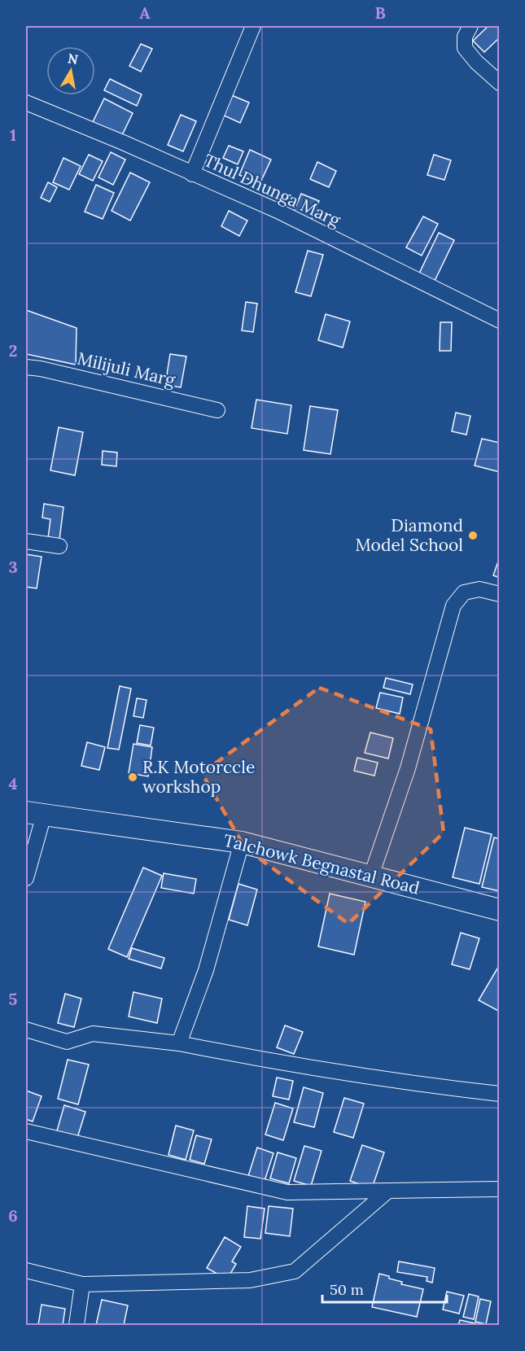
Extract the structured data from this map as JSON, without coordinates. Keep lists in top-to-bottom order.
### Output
{
  "streets": {
    "main road": ["Talchowk Begnastal Road"],
    "street": ["Thul Dhunga Marg", "Milijuli Marg"]
  },
  "places": ["Diamond Model School", "R.K Motorccle workshop"],
  "scale_bar": "50 m",
  "north": "top",
  "grid": {
    "columns": ["A", "B"],
    "rows": [
      "1",
      "2",
      "3",
      "4",
      "5",
      "6"
    ]
  }
}
